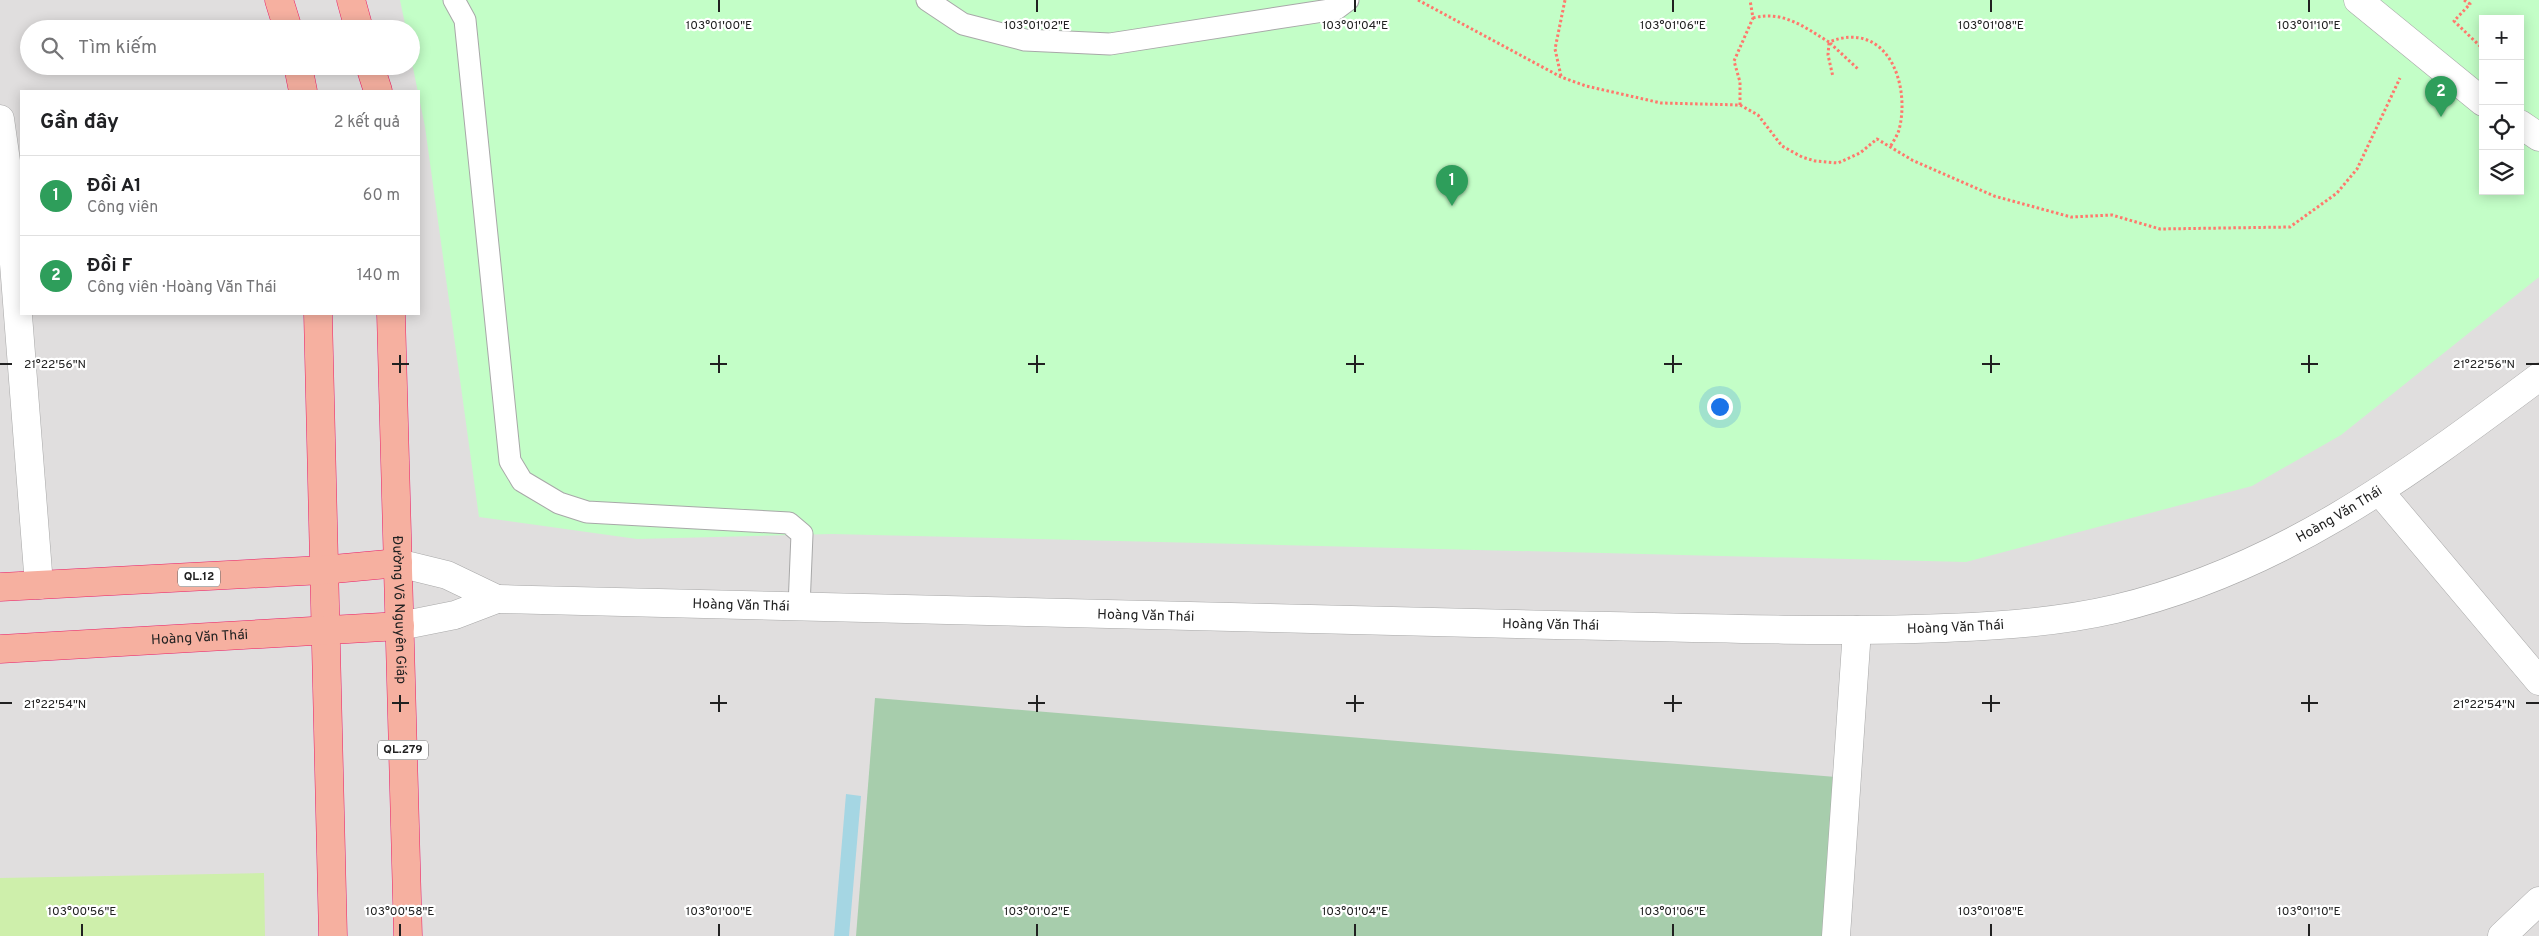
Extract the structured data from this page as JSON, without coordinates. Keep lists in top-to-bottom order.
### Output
{
  "streets": {
    "highway": [
      "Hoàng Văn Thái",
      "QL.12",
      "Đường Võ Nguyên Giáp",
      "QL.279"
    ]
  },
  "crossings": [
    ["Hoàng Văn Thái", "Đường Võ Nguyên Giáp"],
    ["QL.12", "Đường Võ Nguyên Giáp"]
  ],
  "page": {
    "map_buttons": ["+", "−"],
    "search": "Tìm kiếm",
    "pins": ["2", "1"],
    "heading": ["Gần đây", "2 kết quả"],
    "list": [
      {
        "mark": "1",
        "name": "Đồi A1",
        "note": "Công viên",
        "value": "60 m"
      },
      {
        "mark": "2",
        "name": "Đồi F",
        "note": "Công viên · Hoàng Văn Thái",
        "value": "140 m"
      }
    ]
  },
  "coordinates": [
    "103°01'00\"E",
    "103°01'02\"E",
    "103°01'04\"E",
    "103°01'06\"E",
    "103°01'08\"E",
    "103°01'10\"E",
    "21°22'56\"N",
    "21°22'54\"N",
    "103°00'56\"E",
    "103°00'58\"E"
  ]
}
